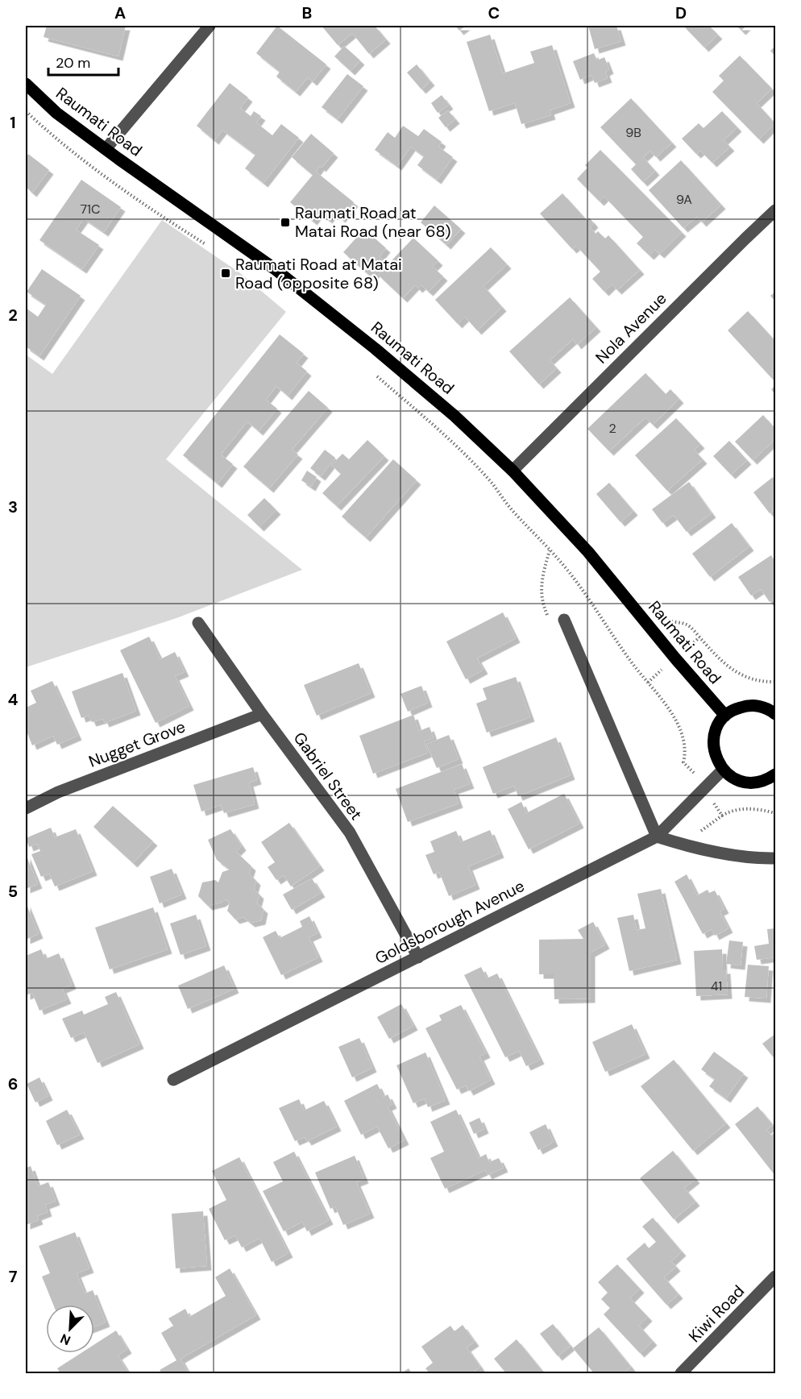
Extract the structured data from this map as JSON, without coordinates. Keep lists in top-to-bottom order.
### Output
{
  "streets": {
    "main road": ["Raumati Road"],
    "street": [
      "Nola Avenue",
      "Nugget Grove",
      "Gabriel Street",
      "Goldsborough Avenue",
      "Kiwi Road"
    ]
  },
  "crossings": [
    ["Raumati Road", "Nola Avenue"],
    ["Nugget Grove", "Gabriel Street"],
    ["Gabriel Street", "Goldsborough Avenue"]
  ],
  "places": {
    "transit": ["Raumati Road at Matai Road (near 68)", "Raumati Road at Matai Road (opposite 68)"]
  },
  "house_numbers": [
    "9B",
    "9A",
    "71C",
    "2",
    "41"
  ],
  "scale_bar": "20 m",
  "north": "bottom left",
  "grid": {
    "columns": [
      "A",
      "B",
      "C",
      "D"
    ],
    "rows": [
      "1",
      "2",
      "3",
      "4",
      "5",
      "6",
      "7"
    ]
  }
}
